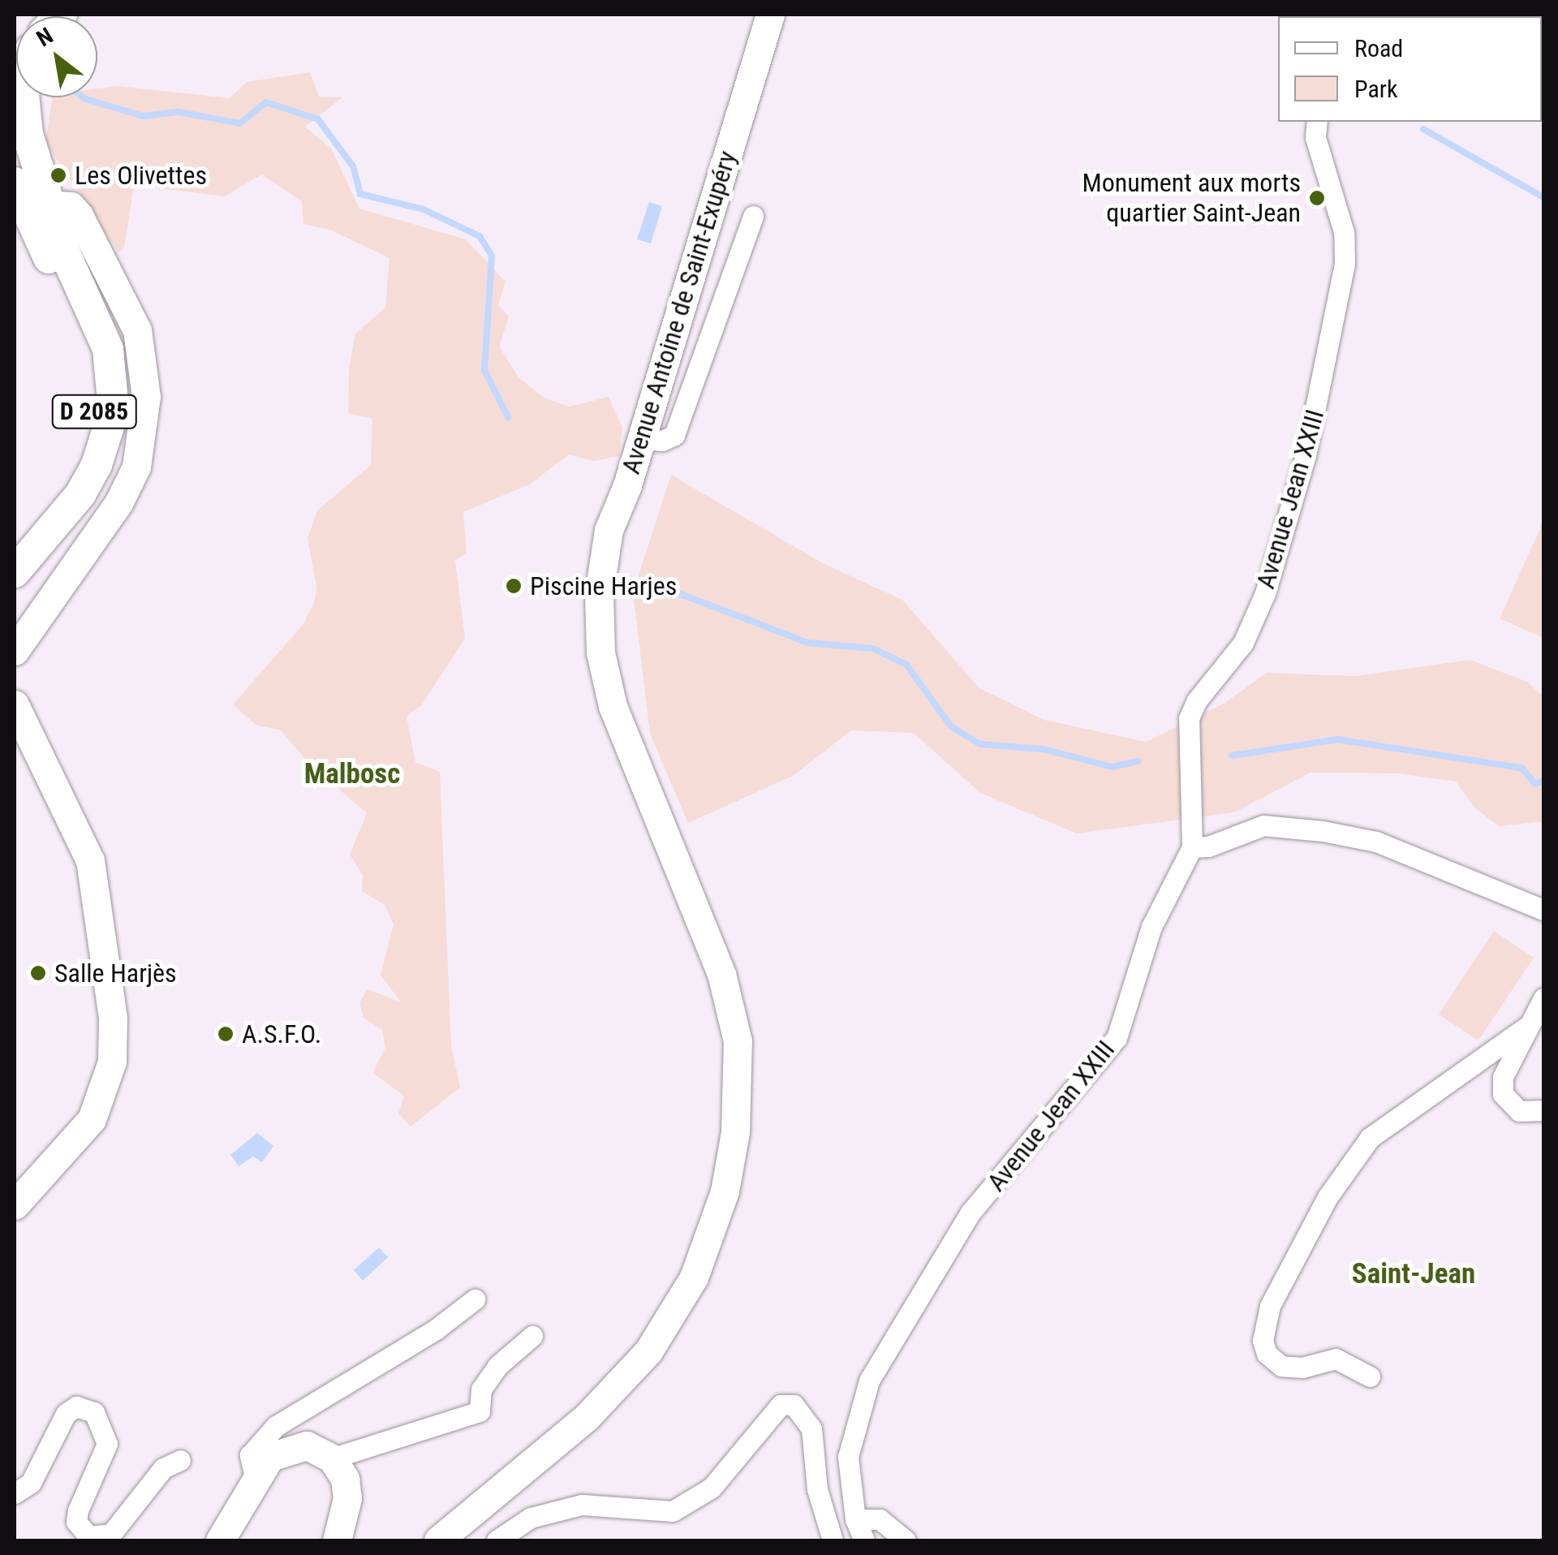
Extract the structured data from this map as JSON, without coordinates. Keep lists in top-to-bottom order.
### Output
{
  "streets": {
    "main road": ["Avenue Antoine de Saint-Exupéry", "D 2085"],
    "street": ["Avenue Jean XXIII"]
  },
  "districts": ["Malbosc", "Saint-Jean"],
  "places": [
    "Les Olivettes",
    "Monument aux morts quartier Saint-Jean",
    "Piscine Harjes",
    "Salle Harjès",
    "A.S.F.O."
  ],
  "legend": ["Road", "Park"],
  "north": "top left"
}
